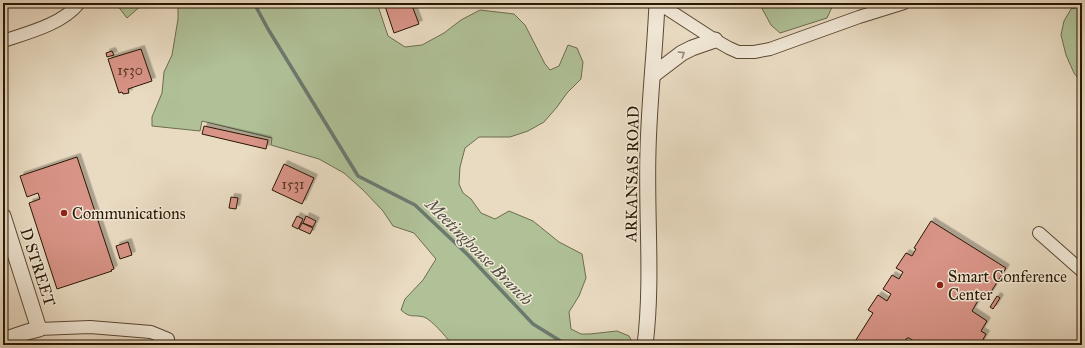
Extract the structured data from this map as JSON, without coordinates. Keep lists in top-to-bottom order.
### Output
{
  "streets": {
    "street": ["ARKANSAS ROAD", "D STREET"]
  },
  "water": ["Meetinghouse Branch"],
  "places": ["Communications", "Smart Conference Center"],
  "house_numbers": ["1530", "1531"]
}
